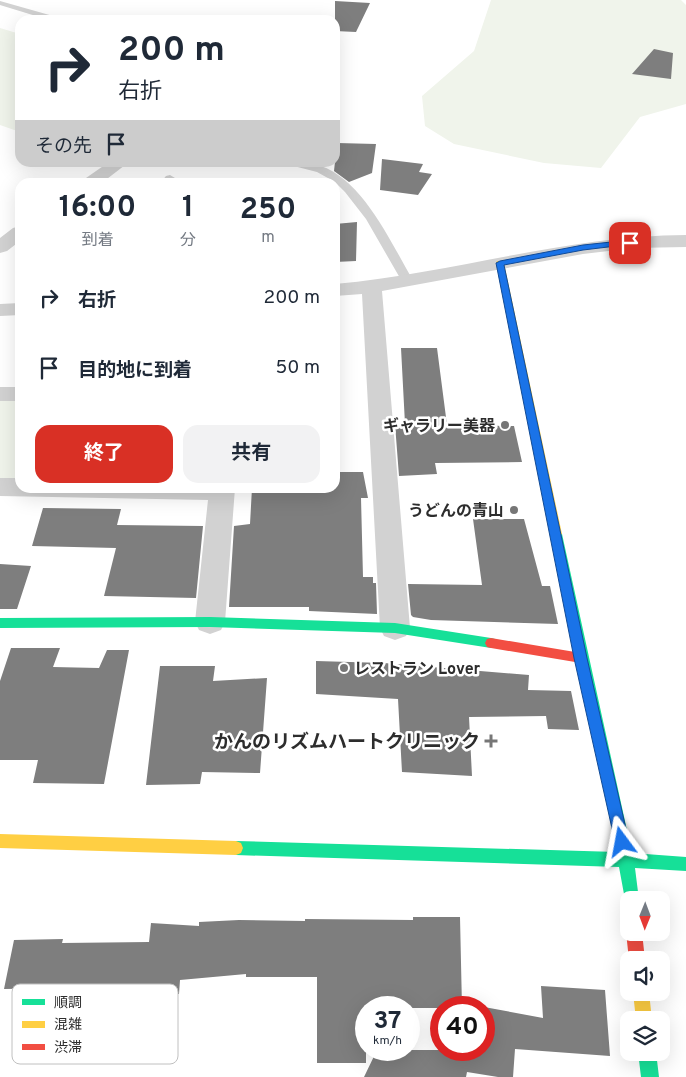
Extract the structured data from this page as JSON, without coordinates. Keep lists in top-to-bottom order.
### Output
{
  "places": {
    "other": ["ギャラリー美器", "うどんの青山", "レストラン Lover"],
    "health": ["かんのリズムハートクリニック"]
  },
  "legend": ["順調", "混雑", "渋滞"],
  "north": "bottom",
  "page": {
    "turn": ["200 m", "右折"],
    "then": "その先",
    "eta": [
      "16:00",
      "到着",
      "1",
      "分",
      "250",
      "m"
    ],
    "list": [
      {
        "name": "右折",
        "value": "200 m"
      },
      {
        "name": "目的地に到着",
        "value": "50 m"
      }
    ],
    "buttons": ["終了", "共有"],
    "speed": "37 km/h",
    "limit": "40"
  }
}
